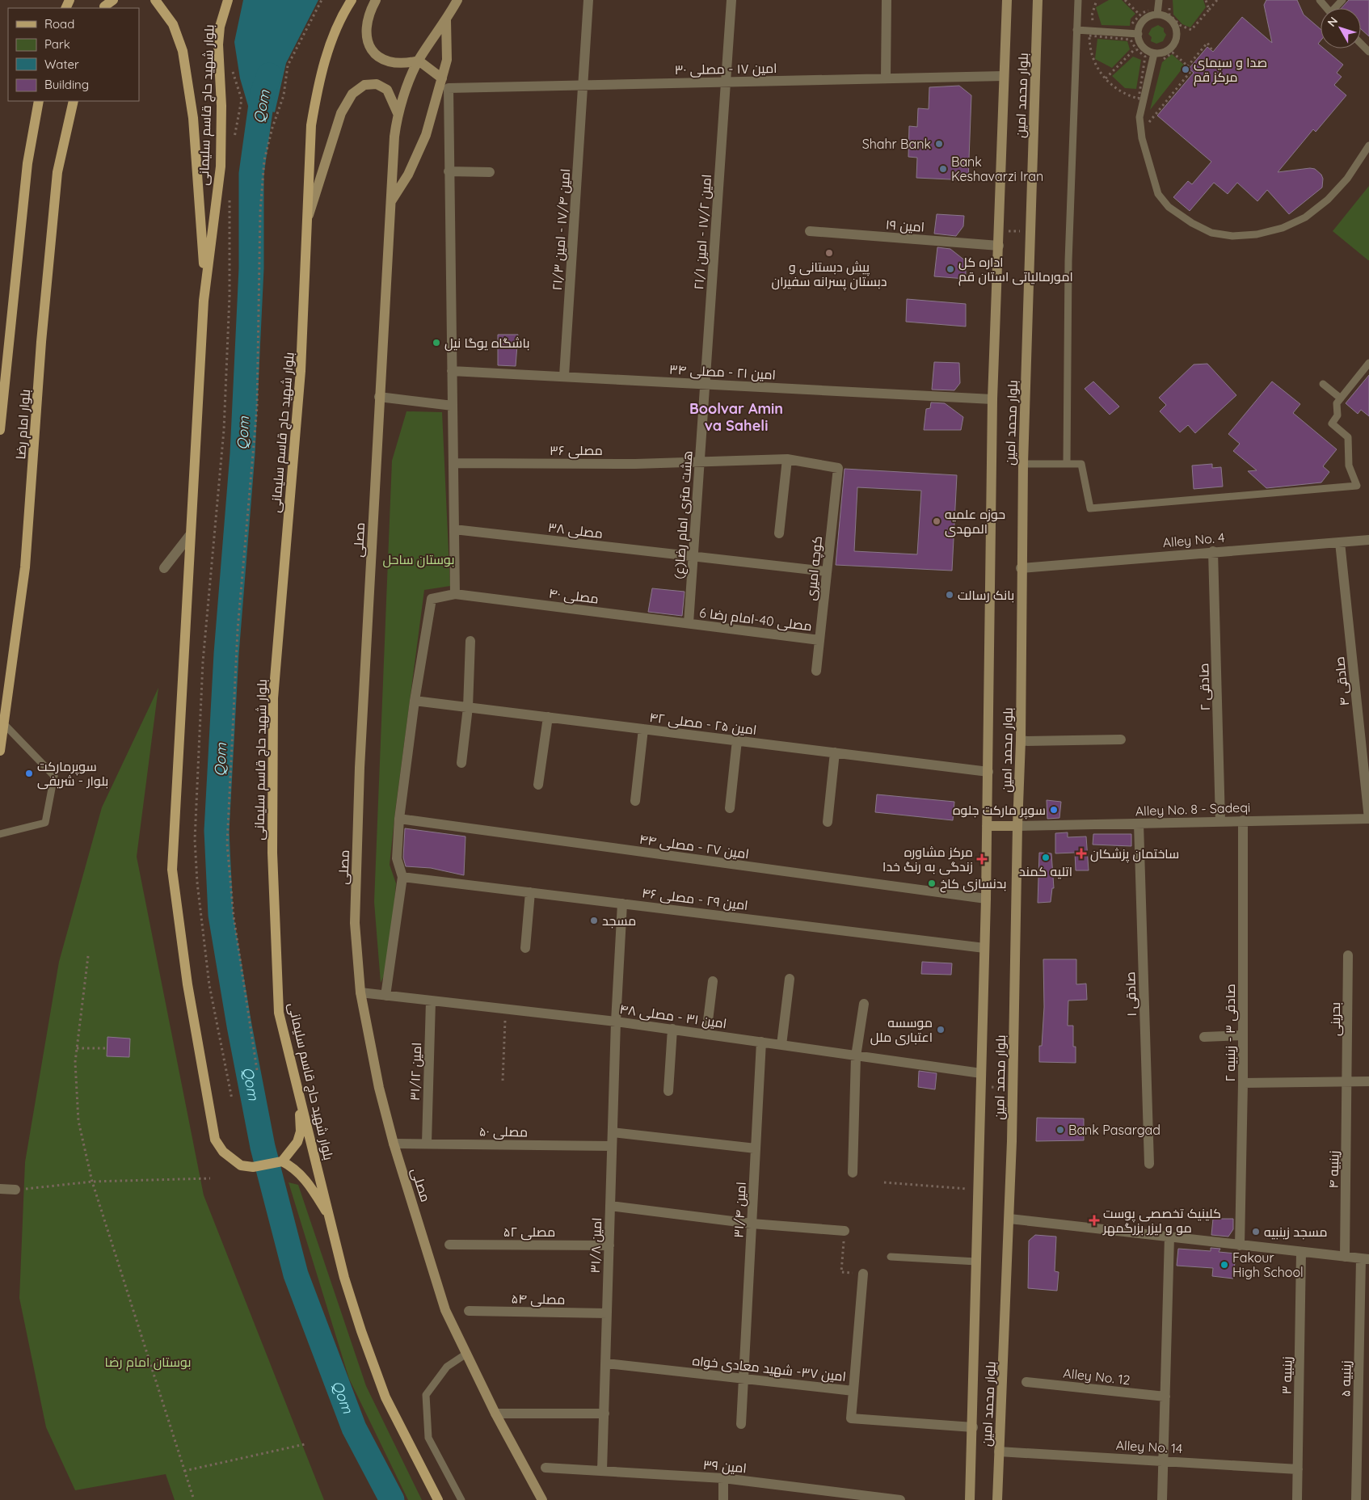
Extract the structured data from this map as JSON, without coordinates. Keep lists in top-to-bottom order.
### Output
{
  "streets": {
    "main road": [
      "بلوار محمد امین",
      "بلوار شهید حاج قاسم سلیمانی",
      "بلوار امام رضا",
      "مصلی"
    ],
    "street": [
      "امین ۱۷ - مصلی ۳۰",
      "امین ۱۹",
      "امین ۱۷/۴ - امین ۲۱/۳",
      "امین ۱۷/۲ - امین ۲۱/۱",
      "امین ۲۱ - مصلی ۳۴",
      "مصلی ۳۶",
      "هشت متری امام رضا(ع)",
      "مصلی ۳۸",
      "Alley No. 4",
      "کوچه امیری",
      "مصلی ۴۰",
      "مصلی 40-امام رضا 6",
      "صادقی ۴",
      "صادقی ۲",
      "امین ۲۵ - مصلی ۴۲",
      "Alley No. 8 - Sadeqi",
      "امین ۲۷ - مصلی ۴۴",
      "امین ۲۹ - مصلی ۴۶",
      "صادقی ۱",
      "امین ۳۱ - مصلی ۴۸",
      "بحرینی",
      "صادقی ۳ - زینبیه ۲",
      "امین ۳۱/۱۲",
      "مصلی ۵۰",
      "زینبیه ۴",
      "امین ۳۱/۴",
      "مصلی ۵۲",
      "امین ۳۱/۸",
      "مصلی ۵۴",
      "امین ۳۷- شهید معادی خواه",
      "زینبیه ۳",
      "Alley No. 12",
      "زینبیه ۵",
      "Alley No. 14",
      "امین ۳۹"
    ]
  },
  "crossings": [
    ["امین ۱۷ - مصلی ۳۰", "بلوار محمد امین"],
    ["امین ۱۷ - مصلی ۳۰", "امین ۱۷/۴ - امین ۲۱/۳"],
    ["امین ۱۷ - مصلی ۳۰", "امین ۱۷/۲ - امین ۲۱/۱"],
    ["بلوار محمد امین", "امین ۱۹"],
    ["بلوار محمد امین", "امین ۲۱ - مصلی ۳۴"],
    ["بلوار محمد امین", "Alley No. 4"],
    ["بلوار محمد امین", "امین ۲۵ - مصلی ۴۲"],
    ["بلوار محمد امین", "Alley No. 8 - Sadeqi"],
    ["بلوار محمد امین", "امین ۲۷ - مصلی ۴۴"],
    ["بلوار محمد امین", "امین ۲۹ - مصلی ۴۶"],
    ["بلوار محمد امین", "امین ۳۱ - مصلی ۴۸"],
    ["بلوار محمد امین", "امین ۳۷- شهید معادی خواه"],
    ["بلوار محمد امین", "Alley No. 14"],
    ["امین ۱۷/۴ - امین ۲۱/۳", "امین ۲۱ - مصلی ۳۴"],
    ["امین ۱۷/۲ - امین ۲۱/۱", "امین ۲۱ - مصلی ۳۴"],
    ["امین ۱۷/۲ - امین ۲۱/۱", "هشت متری امام رضا(ع)"],
    ["امین ۲۱ - مصلی ۳۴", "هشت متری امام رضا(ع)"],
    ["مصلی ۳۶", "هشت متری امام رضا(ع)"],
    ["مصلی ۳۶", "کوچه امیری"],
    ["هشت متری امام رضا(ع)", "مصلی ۳۸"],
    ["هشت متری امام رضا(ع)", "مصلی ۴۰"],
    ["هشت متری امام رضا(ع)", "مصلی 40-امام رضا 6"],
    ["مصلی ۳۸", "کوچه امیری"],
    ["مصلی", "امین ۳۱ - مصلی ۴۸"],
    ["مصلی", "مصلی ۵۰"],
    ["Alley No. 4", "صادقی ۴"],
    ["Alley No. 4", "صادقی ۲"],
    ["کوچه امیری", "مصلی 40-امام رضا 6"],
    ["مصلی ۴۰", "مصلی 40-امام رضا 6"],
    ["مصلی ۴۰", "امین ۲۵ - مصلی ۴۲"],
    ["صادقی ۴", "Alley No. 8 - Sadeqi"],
    ["صادقی ۲", "Alley No. 8 - Sadeqi"],
    ["Alley No. 8 - Sadeqi", "صادقی ۱"],
    ["Alley No. 8 - Sadeqi", "صادقی ۳ - زینبیه ۲"],
    ["امین ۲۹ - مصلی ۴۶", "امین ۳۱/۸"],
    ["امین ۳۱ - مصلی ۴۸", "امین ۳۱/۱۲"],
    ["امین ۳۱ - مصلی ۴۸", "امین ۳۱/۴"],
    ["امین ۳۱ - مصلی ۴۸", "امین ۳۱/۸"],
    ["بحرینی", "زینبیه ۴"],
    ["امین ۳۱/۱۲", "مصلی ۵۰"],
    ["مصلی ۵۰", "امین ۳۱/۸"],
    ["امین ۳۱/۴", "امین ۳۷- شهید معادی خواه"],
    ["مصلی ۵۲", "امین ۳۱/۸"],
    ["امین ۳۱/۸", "مصلی ۵۴"],
    ["امین ۳۱/۸", "امین ۳۷- شهید معادی خواه"],
    ["امین ۳۱/۸", "امین ۳۹"],
    ["زینبیه ۳", "Alley No. 14"]
  ],
  "districts": ["Boolvar Amin va Saheli"],
  "water": ["Qom"],
  "parks": ["بوستان ساحل", "بوستان امام رضا"],
  "places": {
    "other": [
      "صدا و سیمای مرکز قم",
      "Shahr Bank",
      "Bank Keshavarzi Iran",
      "پیش دبستانی و دبستان پسرانه سفیران",
      "اداره کل امورمالیاتی استان قم",
      "باشگاه یوگا نیل",
      "حوزه علمیه المهدی",
      "بانک رسالت",
      "سوپرمارکت بلوار - شریفی",
      "سوپر مارکت جلوه",
      "اتلیه کمند",
      "بدنسازی کاخ",
      "مسجد",
      "موسسه اعتباری ملل",
      "Bank Pasargad",
      "مسجد زینبیه",
      "Fakour High School"
    ],
    "health": ["ساختمان پزشکان", "مرکز مشاوره زندگی به رنگ خدا", "کلینیک تخصصی پوست مو و لیزر بزرگمهر"]
  },
  "legend": [
    "Road",
    "Park",
    "Water",
    "Building"
  ],
  "north": "top left"
}
